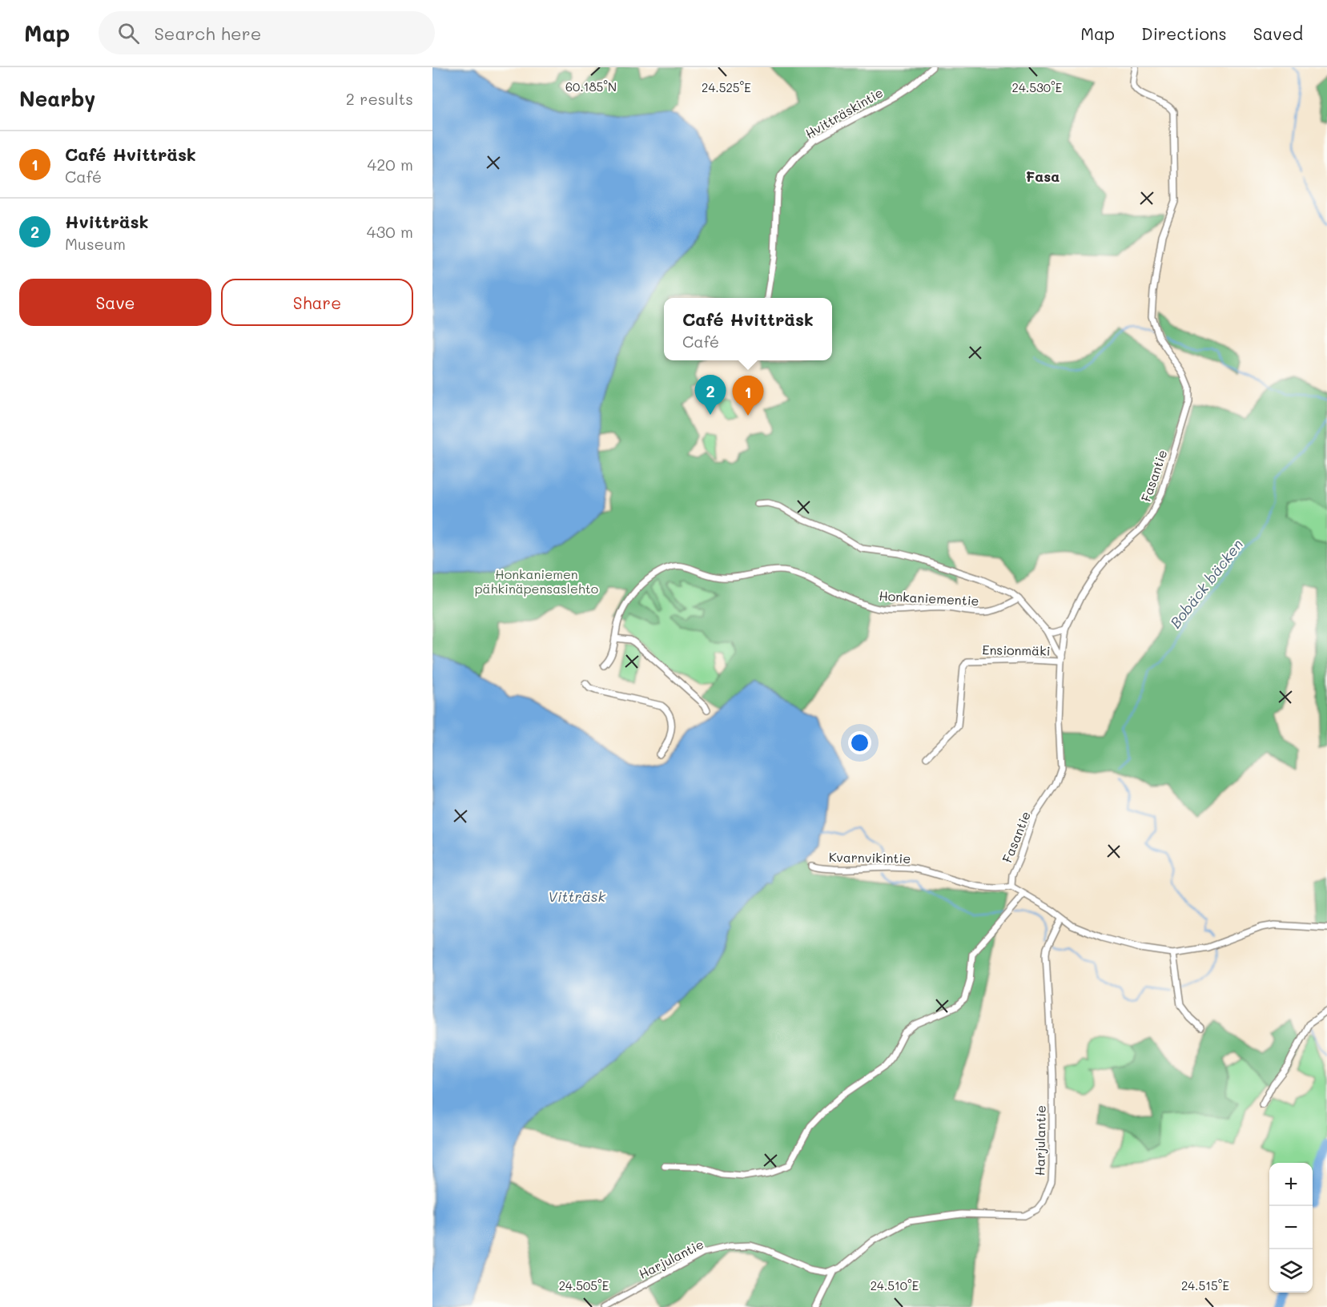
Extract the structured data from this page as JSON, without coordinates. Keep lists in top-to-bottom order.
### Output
{
  "streets": {
    "street": [
      "Hvitträskintie",
      "Fasantie",
      "Honkaniementie",
      "Ensionmäki",
      "Kvarnvikintie",
      "Harjulantie"
    ]
  },
  "crossings": [
    ["Fasantie", "Ensionmäki"],
    ["Fasantie", "Kvarnvikintie"]
  ],
  "districts": ["Fasa"],
  "water": ["Bobäck bäcken", "Vitträsk"],
  "parks": ["Honkaniemen pähkinäpensaslehto"],
  "page": {
    "header": "Map",
    "search": "Search here",
    "nav": ["Map", "Directions", "Saved"],
    "heading": ["Nearby", "2 results"],
    "list": [
      {
        "mark": "1",
        "name": "Café Hvitträsk",
        "note": "Café",
        "value": "420 m"
      },
      {
        "mark": "2",
        "name": "Hvitträsk",
        "note": "Museum",
        "value": "430 m"
      }
    ],
    "buttons": ["Save", "Share"],
    "popup": ["Café Hvitträsk", "Café"],
    "pins": ["2", "1"],
    "map_buttons": ["+", "−"]
  },
  "coordinates": [
    "60.185°N",
    "24.530°E",
    "24.525°E",
    "24.505°E",
    "24.510°E",
    "24.515°E"
  ]
}
